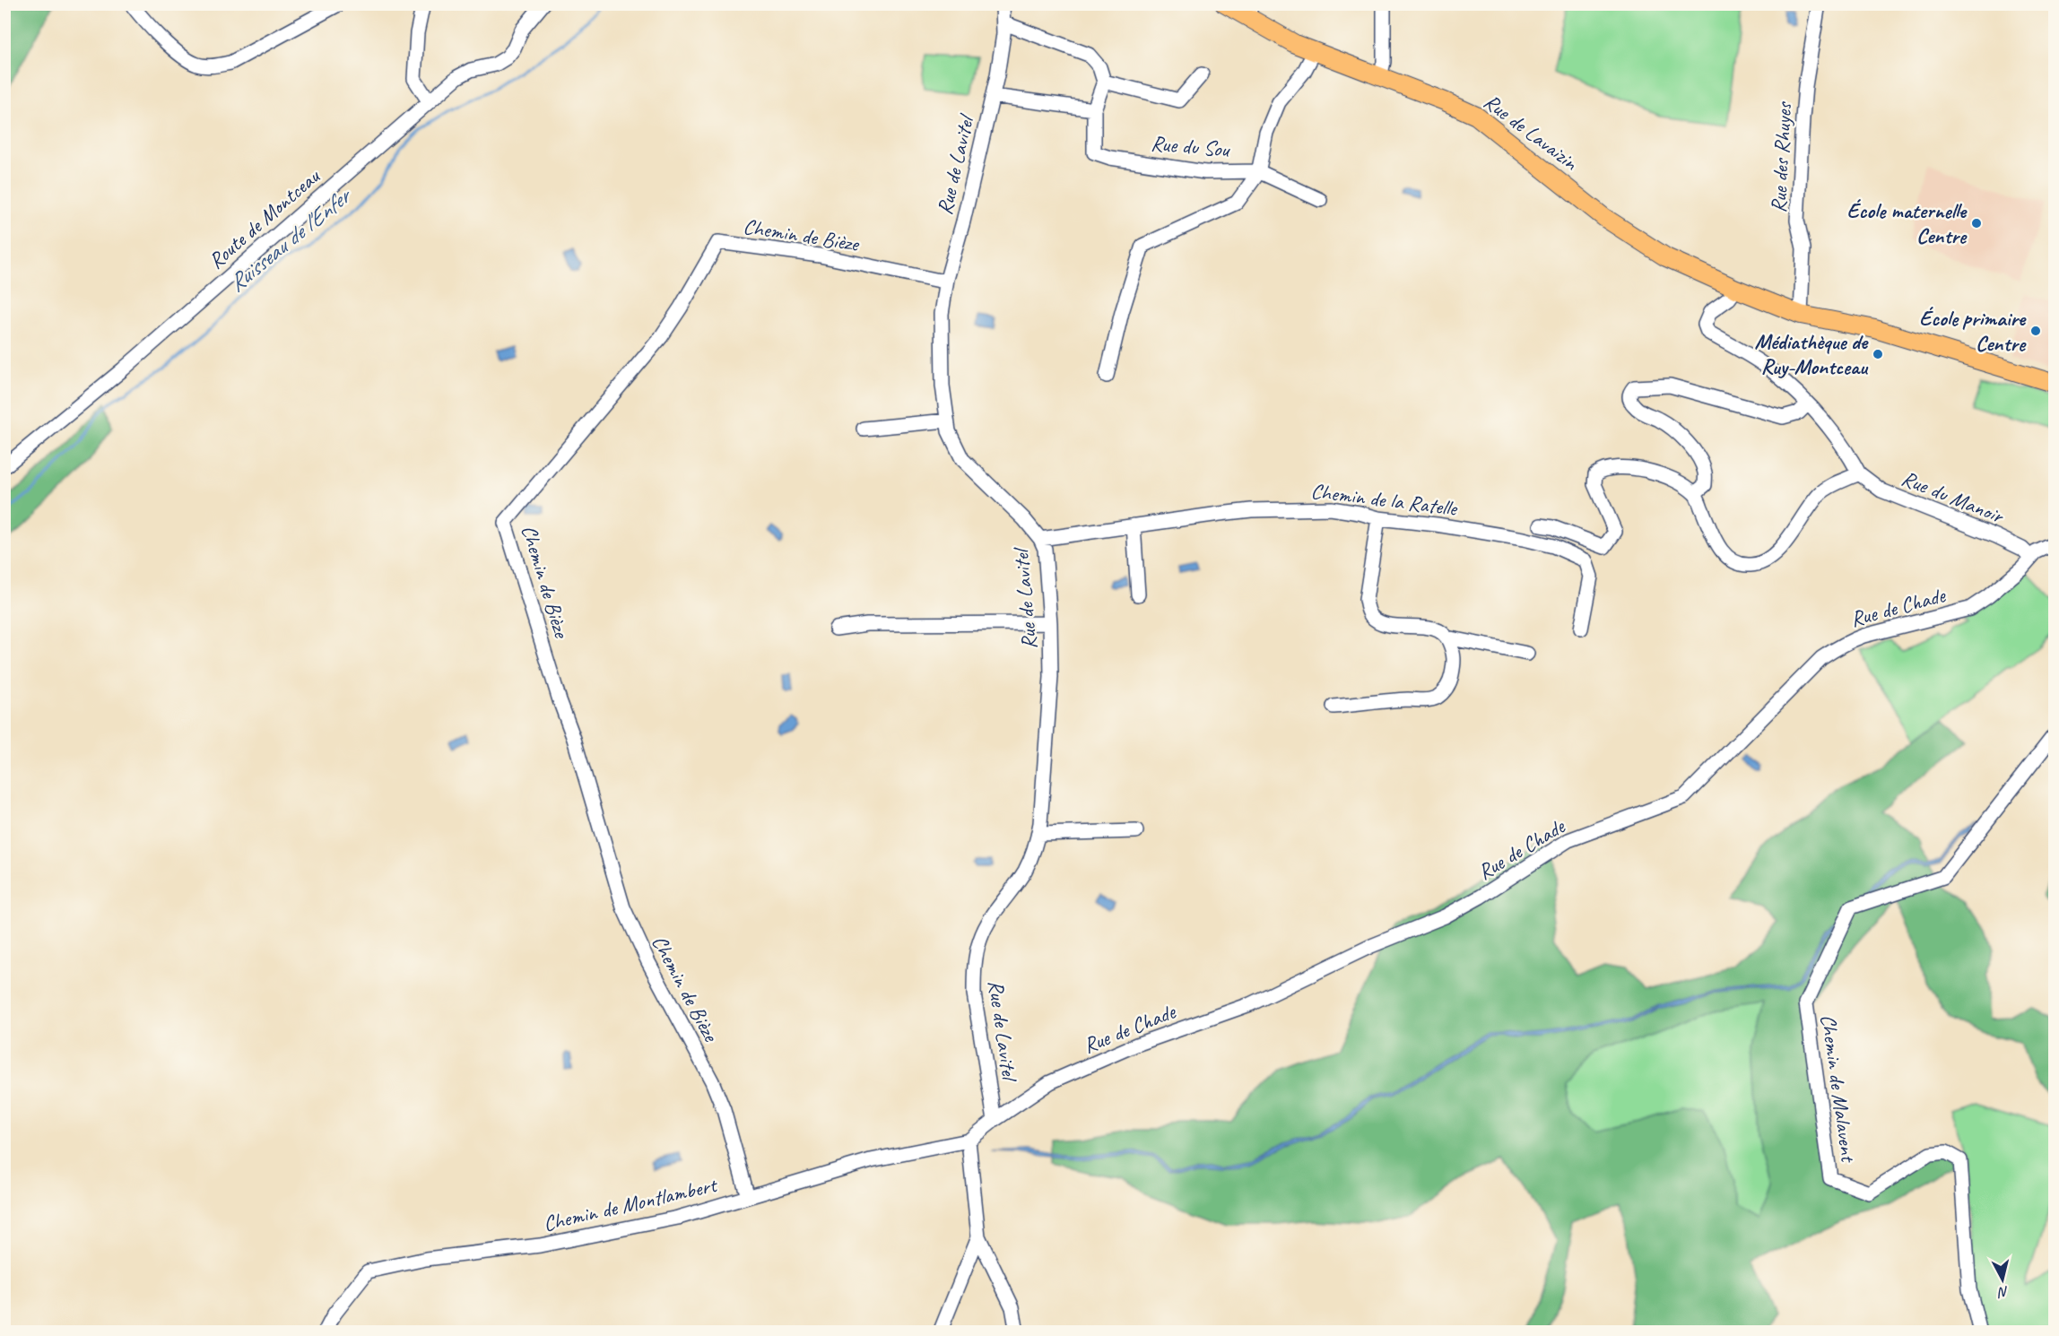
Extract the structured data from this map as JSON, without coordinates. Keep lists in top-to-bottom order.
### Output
{
  "streets": {
    "main road": ["Rue de Lavaizin"],
    "street": [
      "Rue du Sou",
      "Rue des Rhuyes",
      "Rue de Lavitel",
      "Route de Montceau",
      "Chemin de Bièze",
      "Rue du Manoir",
      "Chemin de la Ratelle",
      "Rue de Chade",
      "Chemin de Malavent",
      "Chemin de Montlambert"
    ]
  },
  "crossings": [
    ["Rue de Lavaizin", "Rue des Rhuyes"],
    ["Rue de Lavitel", "Chemin de Bièze"],
    ["Rue de Lavitel", "Chemin de la Ratelle"],
    ["Rue de Lavitel", "Rue de Chade"],
    ["Chemin de Bièze", "Chemin de Montlambert"],
    ["Rue du Manoir", "Rue de Chade"],
    ["Rue de Chade", "Chemin de Montlambert"]
  ],
  "water": ["Ruisseau de l'Enfer"],
  "places": ["École maternelle Centre", "École primaire Centre", "Médiathèque de Ruy-Montceau"],
  "north": "bottom"
}
